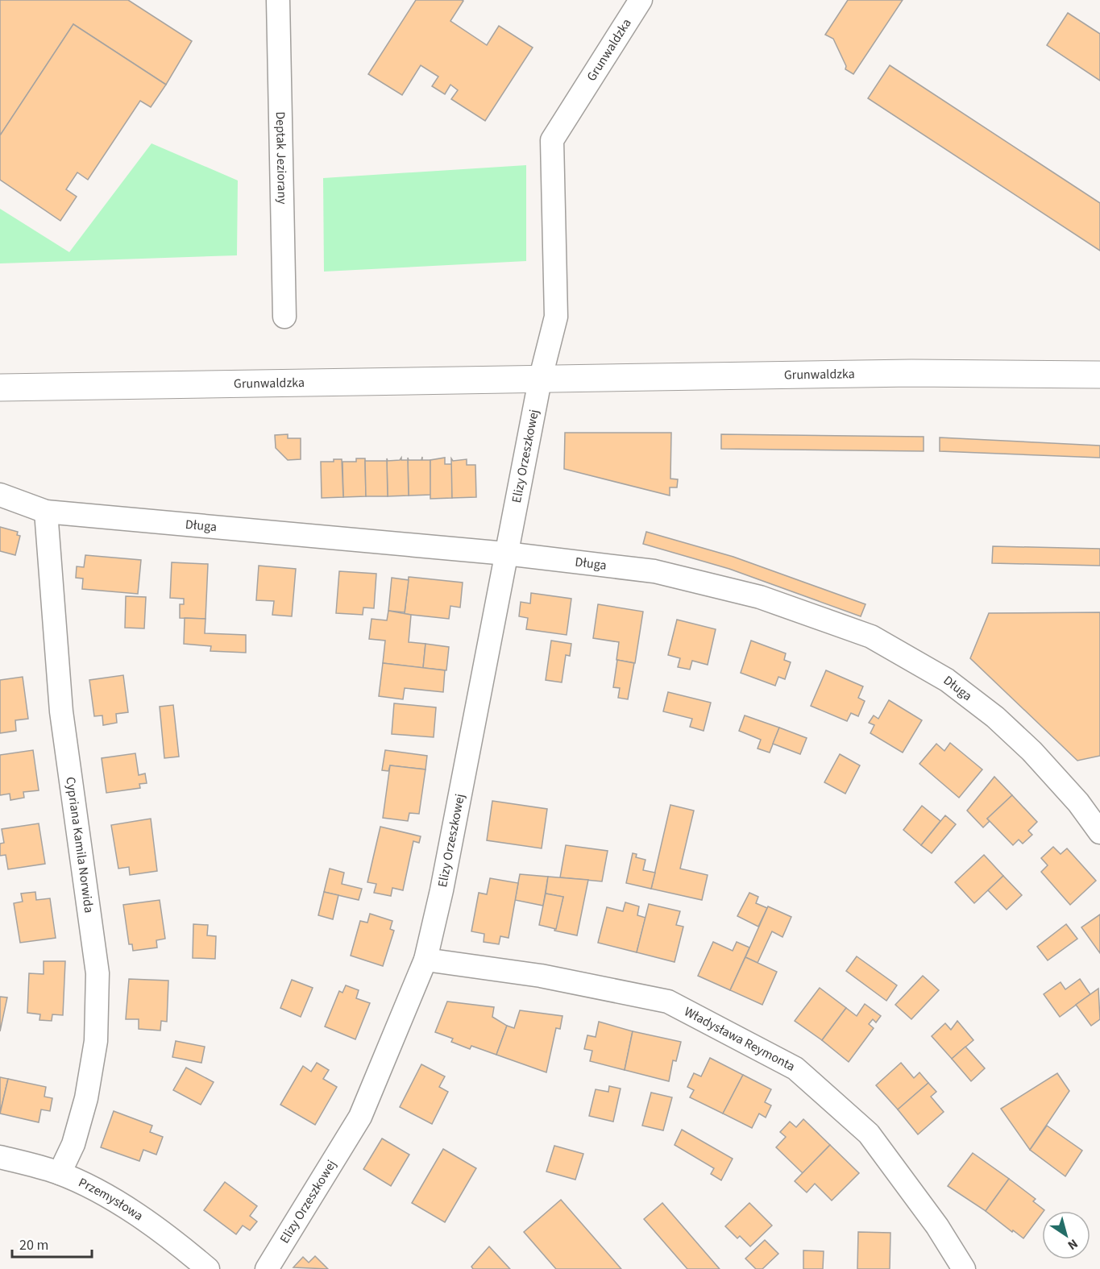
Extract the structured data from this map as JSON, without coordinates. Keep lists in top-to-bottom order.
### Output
{
  "streets": {
    "main road": ["Grunwaldzka"],
    "street": [
      "Deptak Jeziorany",
      "Elizy Orzeszkowej",
      "Długa",
      "Cypriana Kamila Norwida",
      "Władysława Reymonta",
      "Przemysłowa"
    ]
  },
  "crossings": [
    ["Grunwaldzka", "Elizy Orzeszkowej"],
    ["Elizy Orzeszkowej", "Długa"],
    ["Elizy Orzeszkowej", "Władysława Reymonta"],
    ["Długa", "Cypriana Kamila Norwida"],
    ["Cypriana Kamila Norwida", "Przemysłowa"]
  ],
  "scale_bar": "20 m",
  "north": "bottom right"
}
